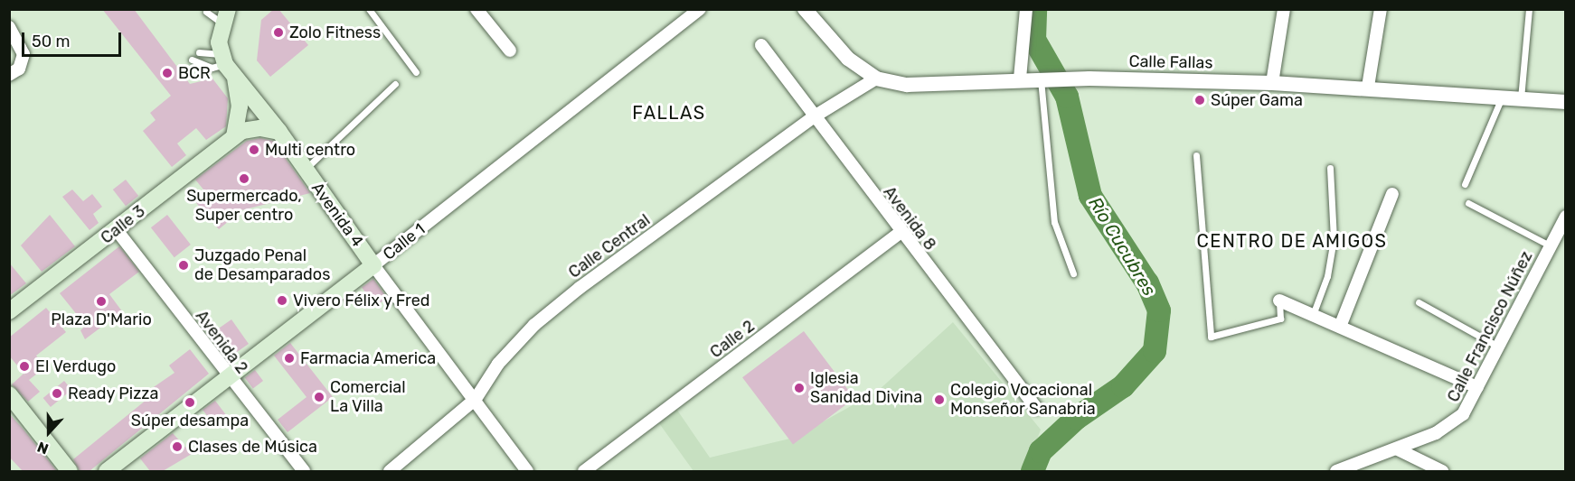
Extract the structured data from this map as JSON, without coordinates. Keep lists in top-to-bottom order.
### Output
{
  "streets": {
    "main road": ["Avenida 4", "Calle 3", "Calle 1"],
    "street": [
      "Calle Fallas",
      "Avenida 8",
      "Calle Central",
      "Calle Francisco Núñez",
      "Calle 2",
      "Avenida 2"
    ]
  },
  "crossings": [
    ["Calle Fallas", "Calle Central"],
    ["Avenida 4", "Calle 1"],
    ["Avenida 4", "Calle Central"],
    ["Avenida 8", "Calle Central"],
    ["Avenida 8", "Calle 2"],
    ["Calle 3", "Avenida 2"],
    ["Calle 1", "Avenida 2"]
  ],
  "districts": ["FALLAS", "CENTRO DE AMIGOS"],
  "water": ["Río Cucubres"],
  "places": [
    "Zolo Fitness",
    "BCR",
    "Súper Gama",
    "Multi centro",
    "Supermercado, Super centro",
    "Juzgado Penal de Desamparados",
    "Vivero Félix y Fred",
    "Plaza D'Mario",
    "Farmacia America",
    "El Verdugo",
    "Iglesia Sanidad Divina",
    "Ready Pizza",
    "Comercial La Villa",
    "Colegio Vocacional Monseñor Sanabria",
    "Súper desampa",
    "Clases de Música"
  ],
  "scale_bar": "50 m",
  "north": "bottom"
}
